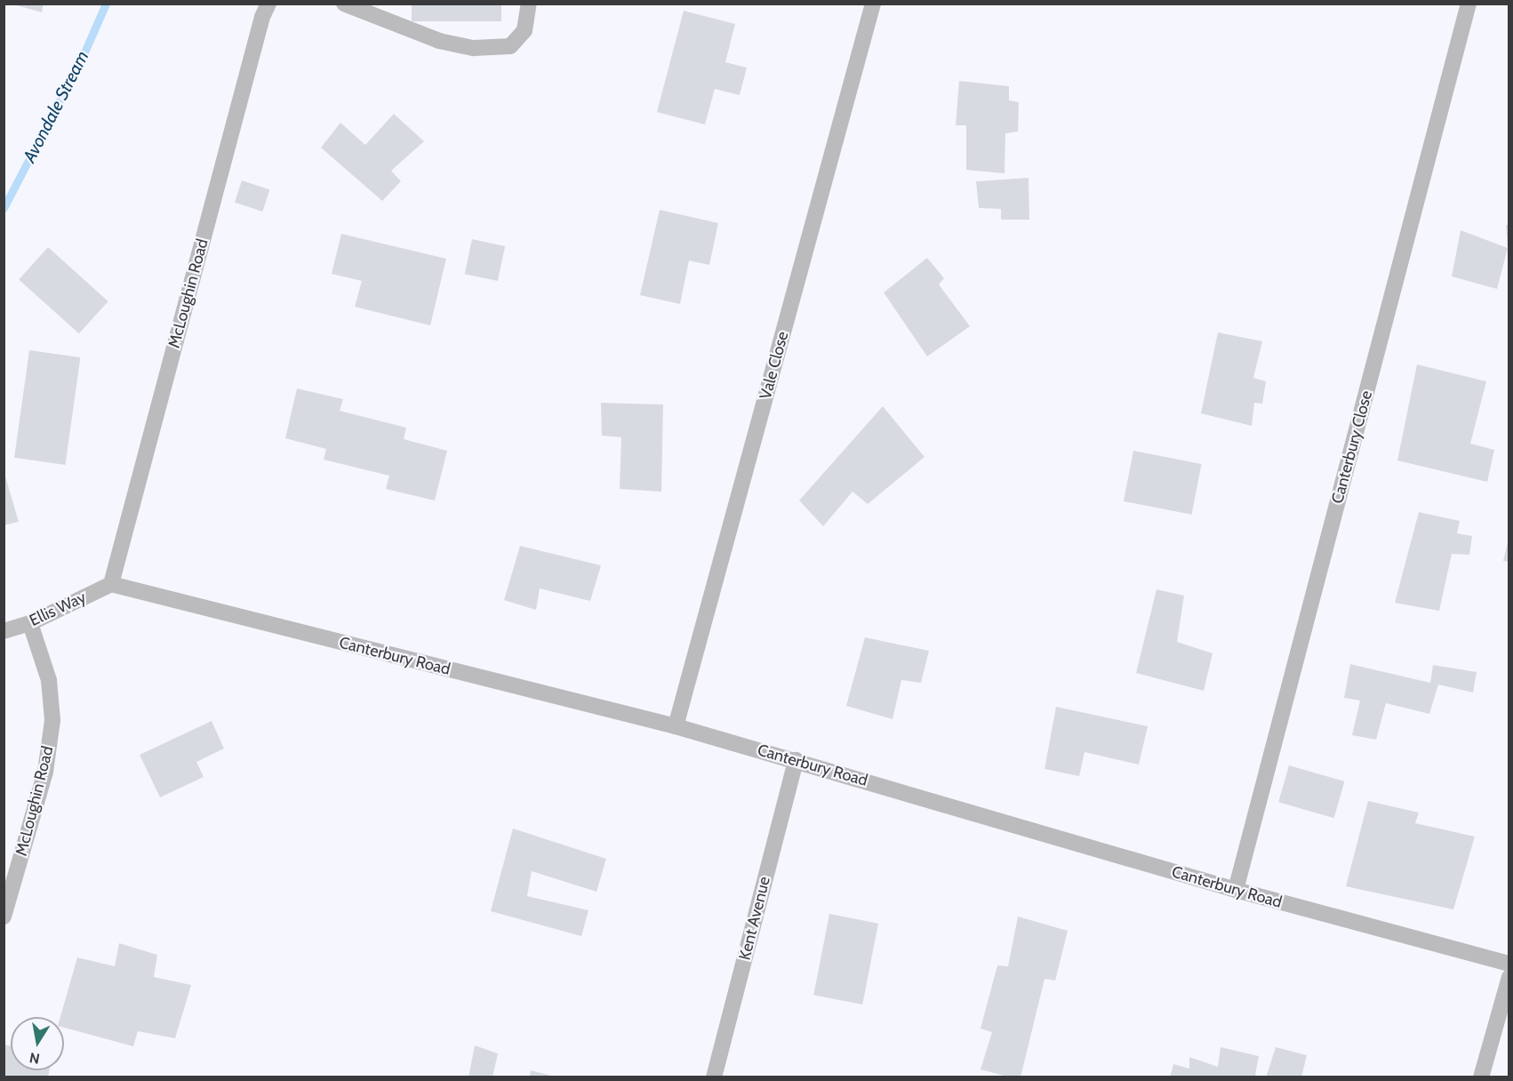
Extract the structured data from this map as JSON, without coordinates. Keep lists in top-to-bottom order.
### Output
{
  "streets": {
    "street": [
      "McLoughin Road",
      "Vale Close",
      "Canterbury Close",
      "Ellis Way",
      "Canterbury Road",
      "Kent Avenue"
    ]
  },
  "crossings": [
    ["McLoughin Road", "Ellis Way"],
    ["McLoughin Road", "Canterbury Road"],
    ["Vale Close", "Canterbury Road"],
    ["Canterbury Close", "Canterbury Road"],
    ["Ellis Way", "Canterbury Road"],
    ["Canterbury Road", "Kent Avenue"]
  ],
  "water": ["Avondale Stream"],
  "north": "bottom"
}
